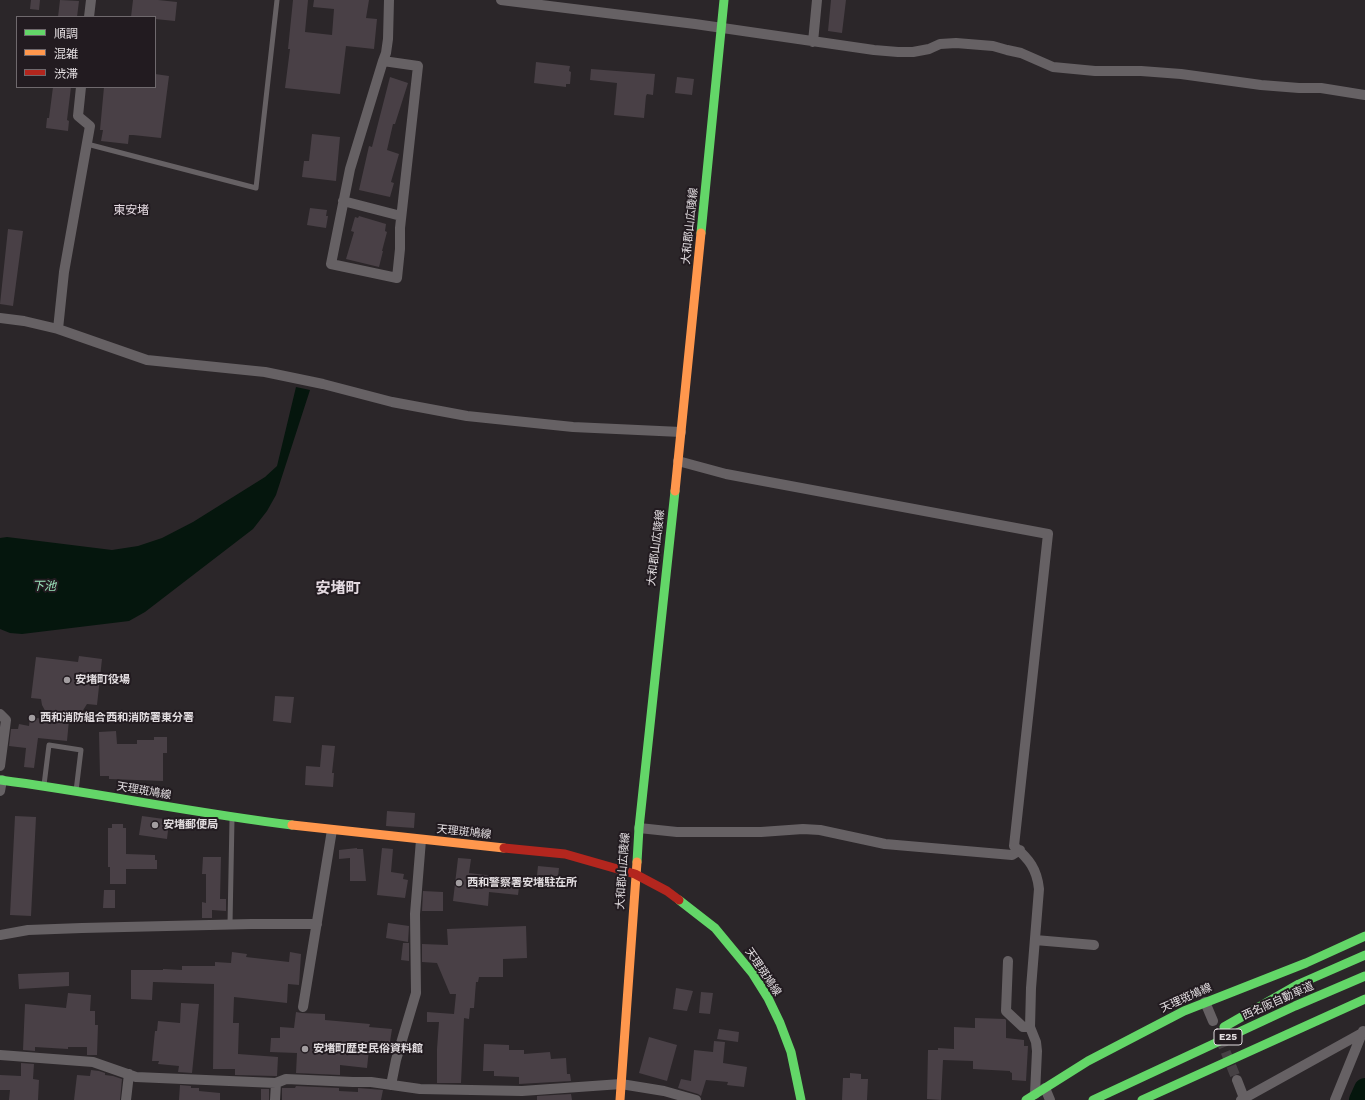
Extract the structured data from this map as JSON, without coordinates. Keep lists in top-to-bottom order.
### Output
{
  "streets": {
    "main road": [
      "大和郡山広陵線",
      "天理斑鳩線",
      "西名阪自動車道",
      "E25"
    ]
  },
  "crossings": [
    ["大和郡山広陵線", "天理斑鳩線"]
  ],
  "districts": ["東安堵", "安堵町"],
  "water": ["下池"],
  "places": [
    "安堵町役場",
    "西和消防組合西和消防署東分署",
    "安堵郵便局",
    "西和警察署安堵駐在所",
    "安堵町歴史民俗資料館"
  ],
  "legend": ["順調", "混雑", "渋滞"]
}
